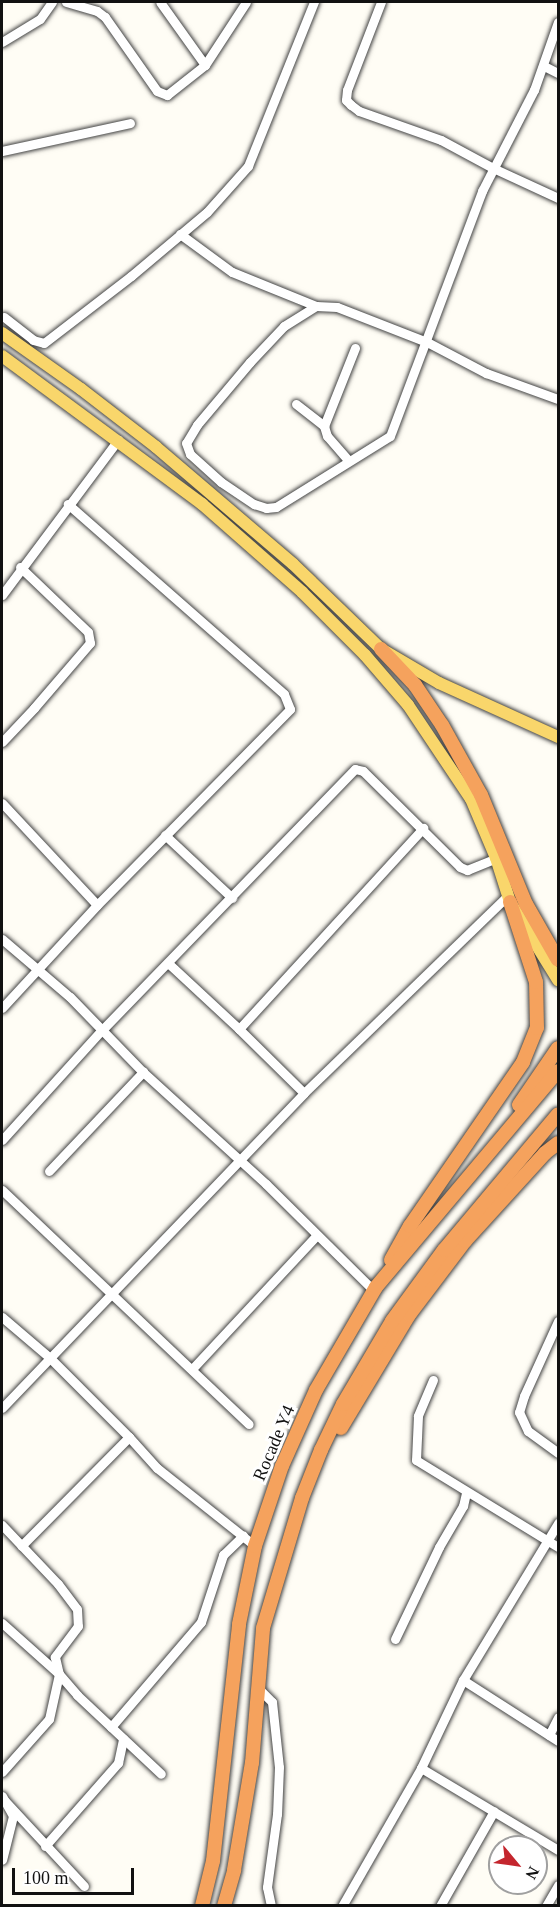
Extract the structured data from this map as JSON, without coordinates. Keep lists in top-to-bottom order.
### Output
{
  "streets": {
    "highway": ["Rocade Y4"]
  },
  "scale_bar": "100 m",
  "north": "bottom right"
}
